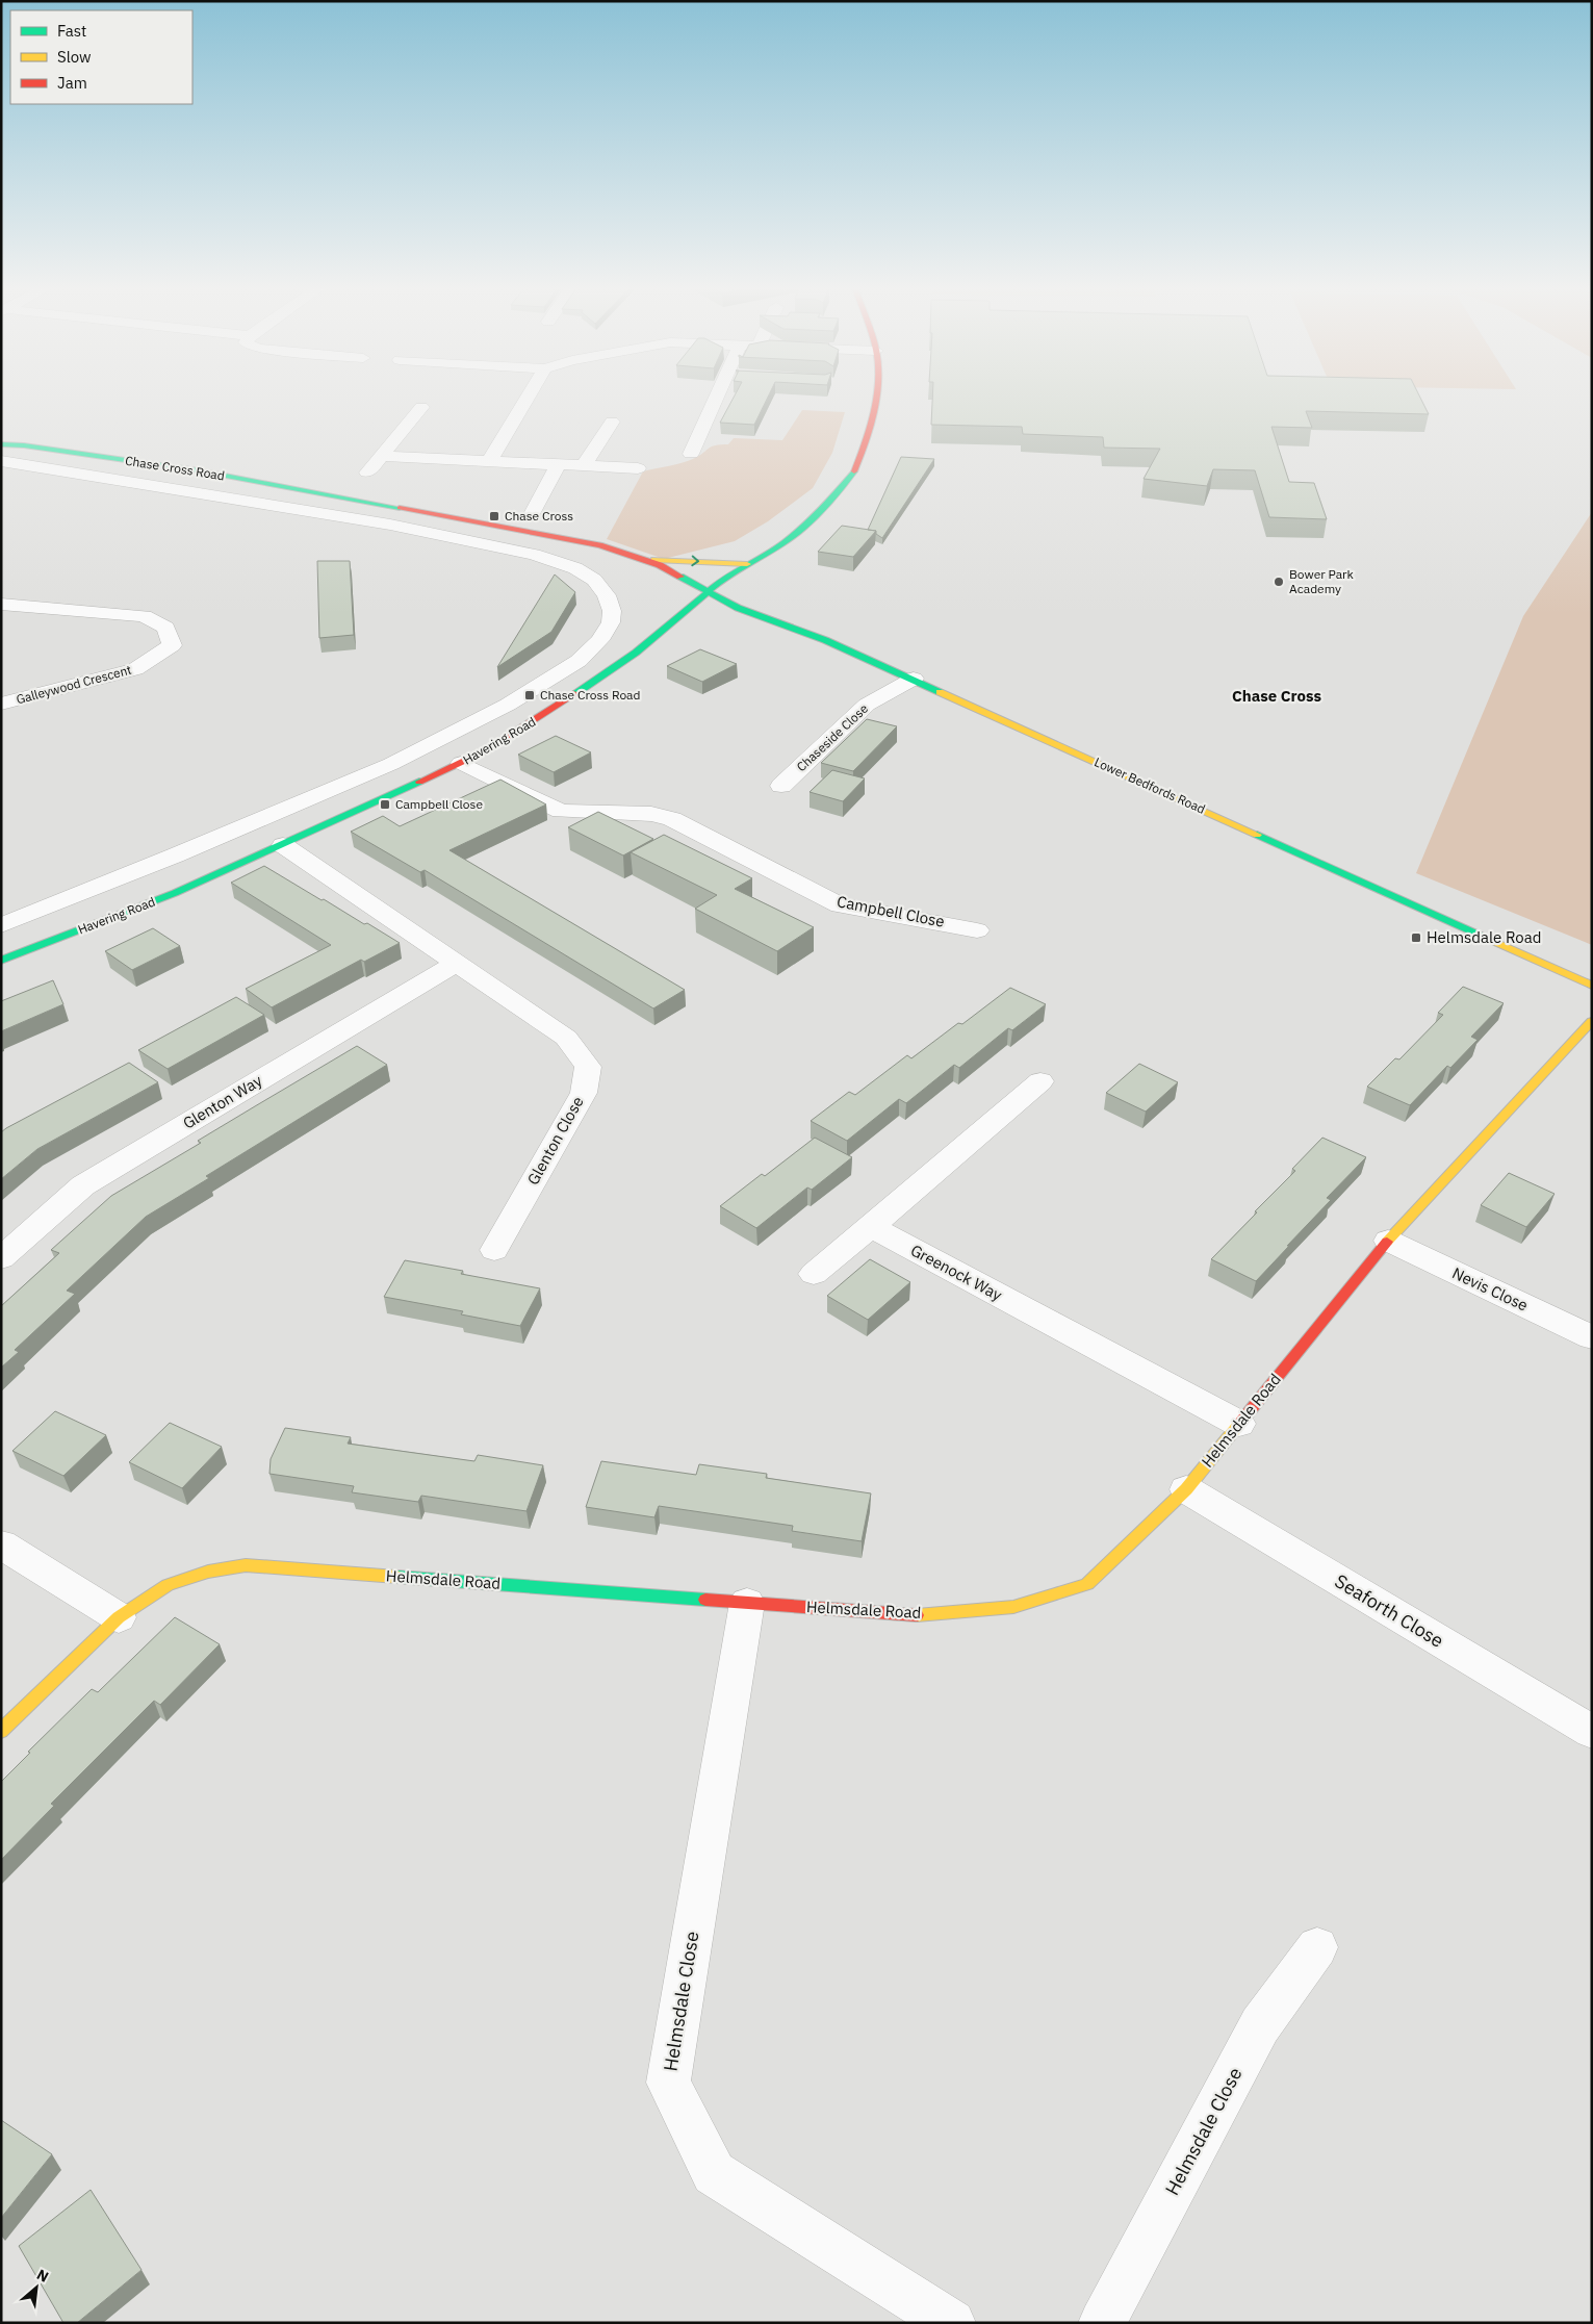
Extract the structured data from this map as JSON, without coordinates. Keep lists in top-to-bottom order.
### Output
{
  "streets": {
    "main road": [
      "Chase Cross Road",
      "Havering Road",
      "Lower Bedfords Road",
      "Helmsdale Road"
    ],
    "street": [
      "Galleywood Crescent",
      "Chaseside Close",
      "Campbell Close",
      "Glenton Way",
      "Glenton Close",
      "Greenock Way",
      "Nevis Close",
      "Seaforth Close",
      "Helmsdale Close"
    ]
  },
  "crossings": [
    ["Chase Cross Road", "Havering Road"],
    ["Chase Cross Road", "Lower Bedfords Road"],
    ["Chaseside Close", "Lower Bedfords Road"],
    ["Havering Road", "Lower Bedfords Road"],
    ["Havering Road", "Campbell Close"],
    ["Havering Road", "Glenton Close"],
    ["Glenton Way", "Glenton Close"],
    ["Greenock Way", "Helmsdale Road"],
    ["Nevis Close", "Helmsdale Road"],
    ["Helmsdale Road", "Seaforth Close"],
    ["Helmsdale Road", "Helmsdale Close"]
  ],
  "districts": ["Chase Cross"],
  "places": {
    "transit": [
      "Chase Cross",
      "Chase Cross Road",
      "Campbell Close",
      "Helmsdale Road"
    ],
    "other": ["Bower Park Academy"]
  },
  "legend": ["Fast", "Slow", "Jam"],
  "north": "top right"
}
